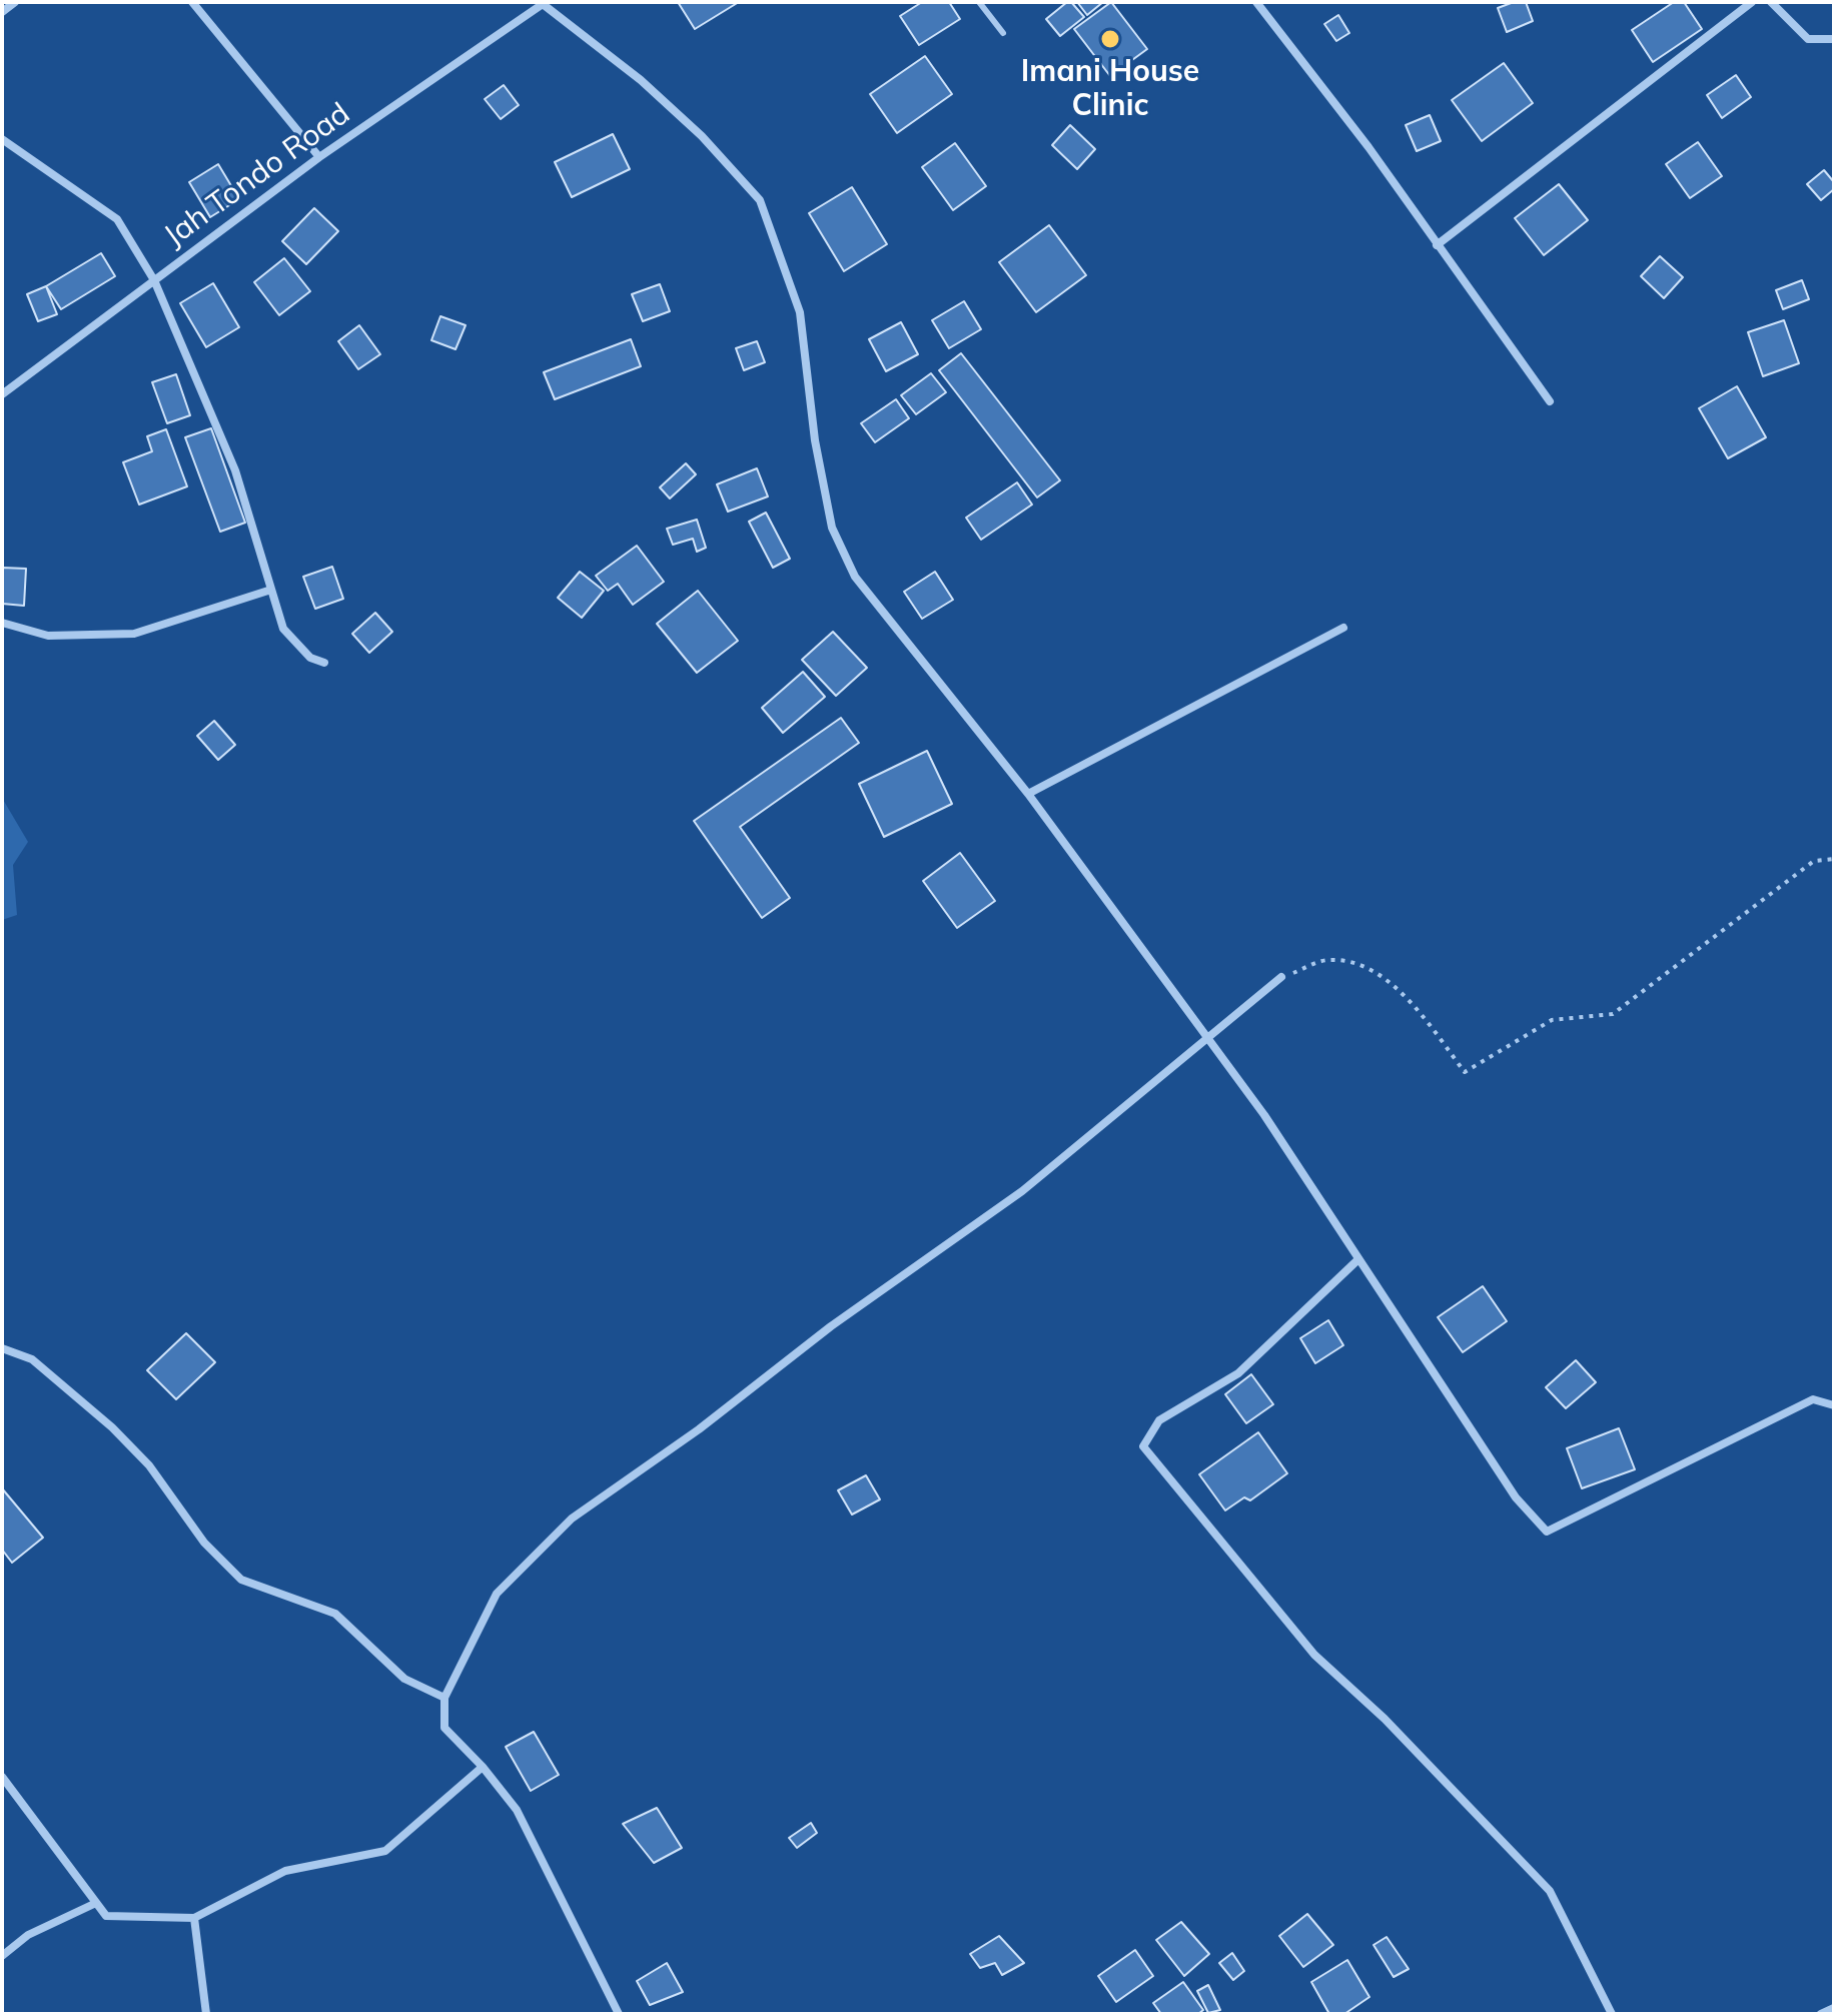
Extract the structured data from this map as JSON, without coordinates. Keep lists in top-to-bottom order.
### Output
{
  "streets": {
    "street": ["Jah Tondo Road"]
  },
  "places": ["Imani House Clinic"]
}
